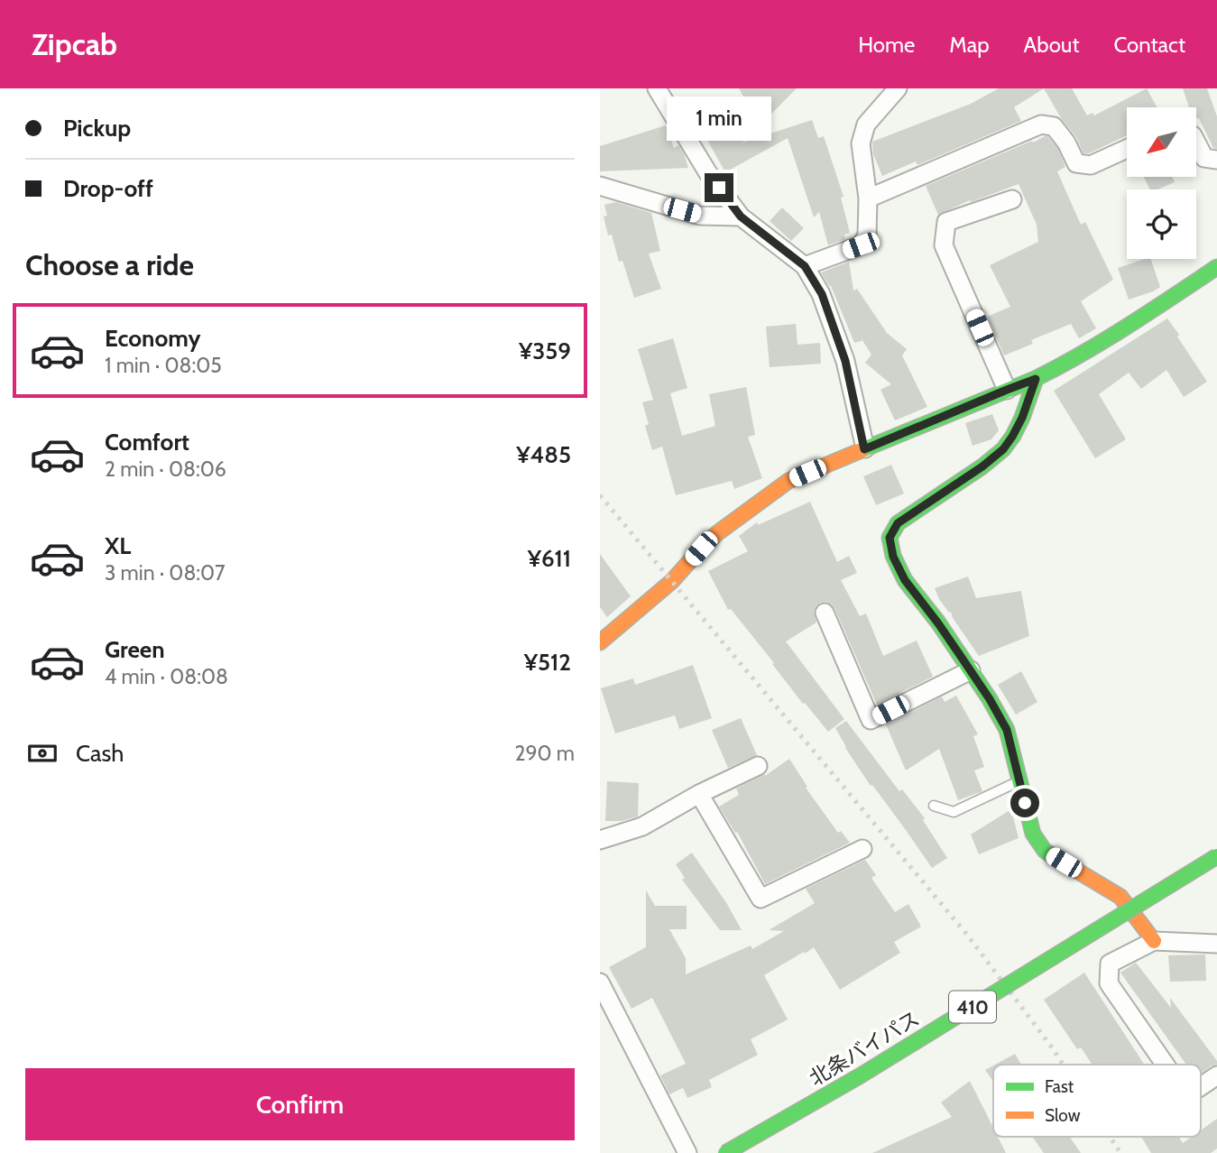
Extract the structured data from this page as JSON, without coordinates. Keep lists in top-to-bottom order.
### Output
{
  "streets": {
    "main road": ["410", "北条バイパス"]
  },
  "legend": ["Fast", "Slow"],
  "north": "bottom left",
  "page": {
    "header": "Zipcab",
    "nav": [
      "Home",
      "Map",
      "About",
      "Contact"
    ],
    "banner": ["Pickup", "Drop-off"],
    "bubble": "1 min",
    "heading": "Choose a ride",
    "list": [
      {
        "name": "Economy",
        "note": "1 min · 08:05",
        "value": "¥359"
      },
      {
        "name": "Comfort",
        "note": "2 min · 08:06",
        "value": "¥485"
      },
      {
        "name": "XL",
        "note": "3 min · 08:07",
        "value": "¥611"
      },
      {
        "name": "Green",
        "note": "4 min · 08:08",
        "value": "¥512"
      }
    ],
    "pay": ["Cash", "290 m"],
    "buttons": "Confirm"
  }
}
